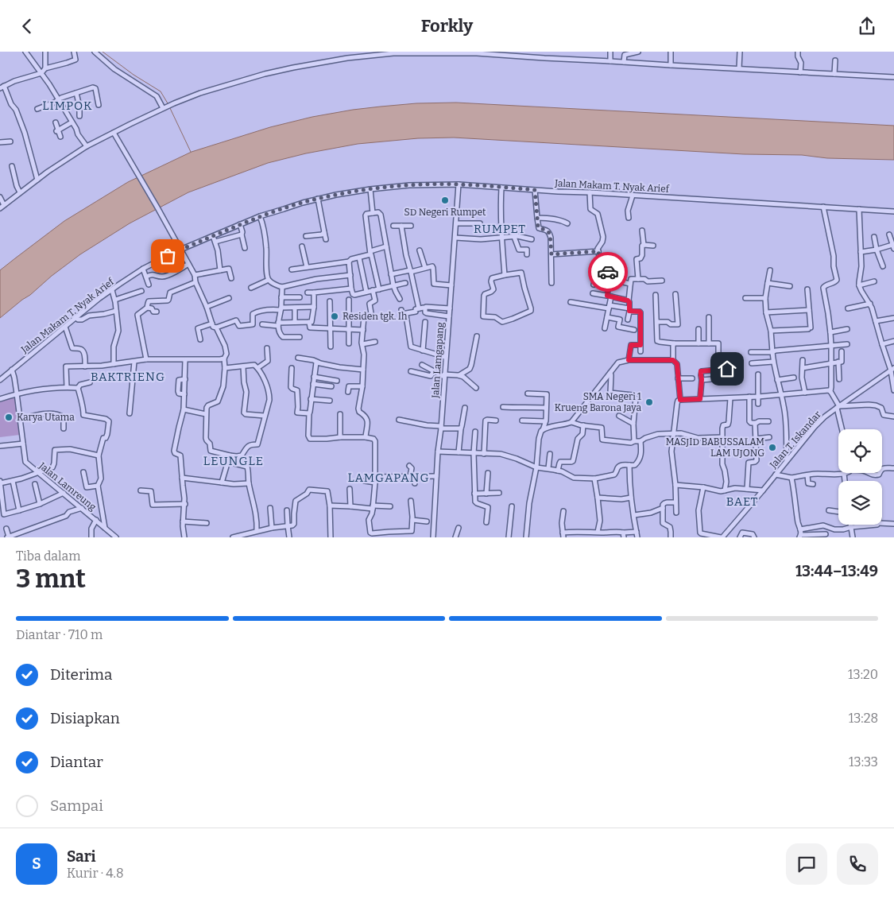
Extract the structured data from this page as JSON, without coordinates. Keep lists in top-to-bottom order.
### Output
{
  "streets": {
    "street": [
      "Jalan Makam T. Nyak Arief",
      "Jalan Lamgapang",
      "Jalan T. Iskandar",
      "Jalan Lamreung"
    ]
  },
  "crossings": [
    ["Jalan Makam T. Nyak Arief", "Jalan Lamgapang"],
    ["Jalan Makam T. Nyak Arief", "Jalan Lamreung"]
  ],
  "districts": [
    "LIMPOK",
    "RUMPET",
    "BAKTRIENG",
    "LEUNGLE",
    "LAMGAPANG",
    "BAET"
  ],
  "places": [
    "SD Negeri Rumpet",
    "Residen tgk. Ih",
    "SMA Negeri 1 Krueng Barona Jaya",
    "Karya Utama",
    "MASJID BABUSSALAM LAM UJONG"
  ],
  "page": {
    "header": "Forkly",
    "heading": ["3 mnt", "Tiba dalam", "13:44–13:49"],
    "panel": ["Sari", "Kurir · 4.8"],
    "bar": "Diantar · 710 m",
    "list": [
      ["Diterima", "13:20"],
      ["Disiapkan", "13:28"],
      ["Diantar", "13:33"],
      "Sampai"
    ],
    "round": "S"
  }
}
